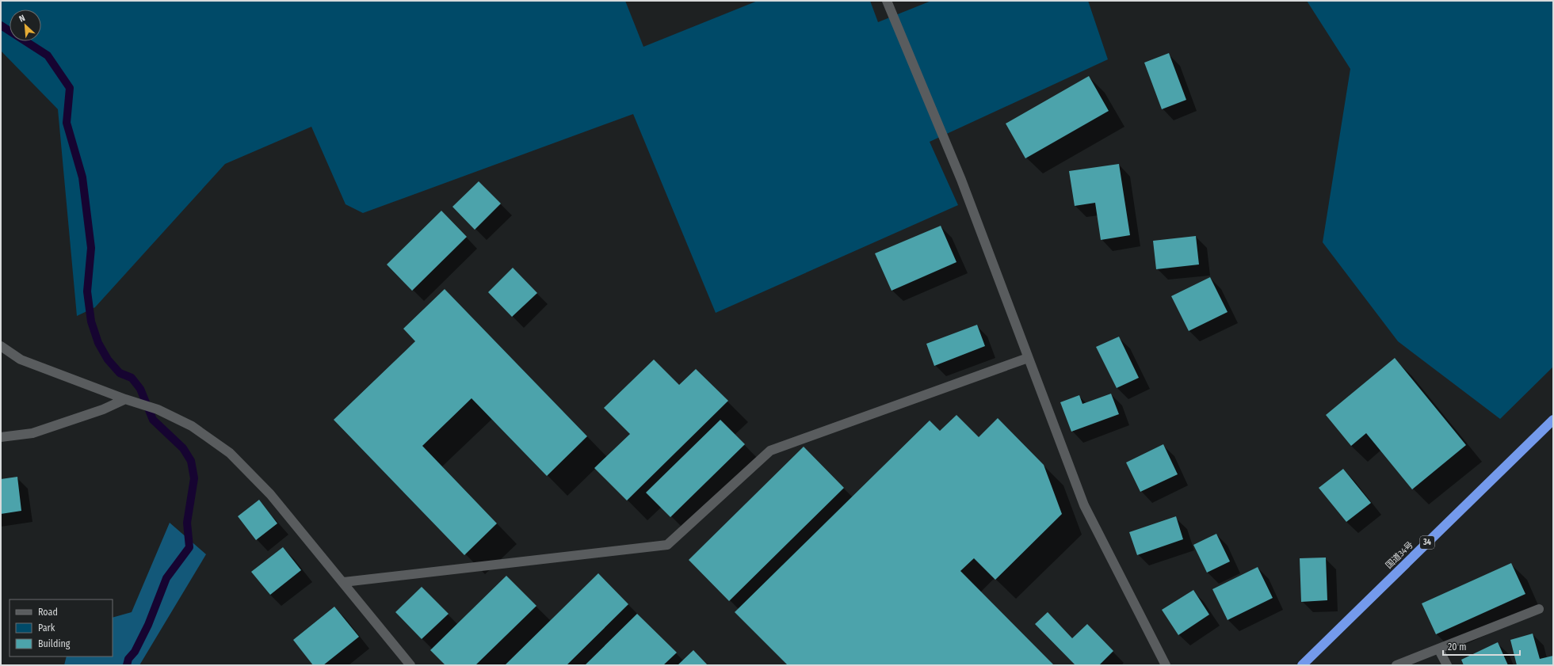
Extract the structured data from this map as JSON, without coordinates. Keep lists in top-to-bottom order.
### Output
{
  "streets": {
    "highway": ["34", "国道34号"]
  },
  "legend": ["Road", "Park", "Building"],
  "scale_bar": "20 m",
  "north": "top left"
}
